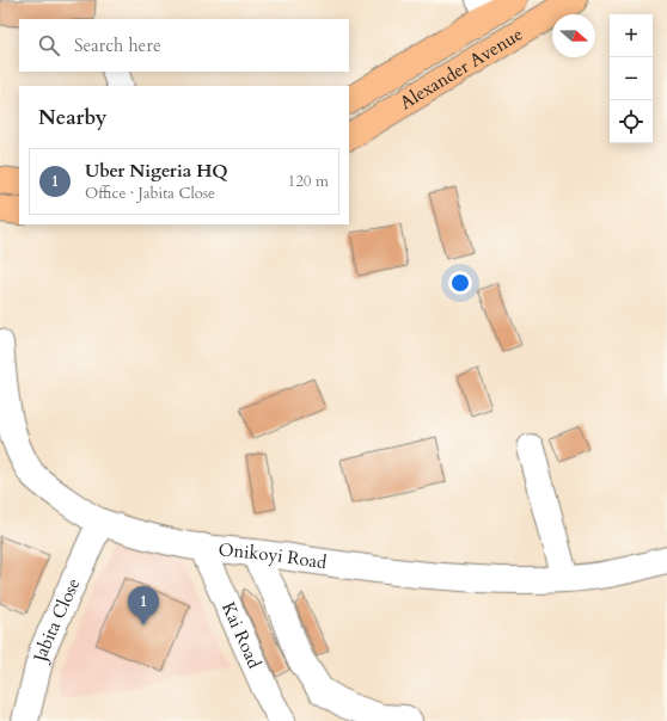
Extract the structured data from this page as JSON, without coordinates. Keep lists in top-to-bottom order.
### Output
{
  "streets": {
    "main road": ["Alexander Avenue"],
    "street": ["Onikoyi Road", "Jabita Close", "Kai Road"]
  },
  "crossings": [
    ["Onikoyi Road", "Jabita Close"],
    ["Onikoyi Road", "Kai Road"]
  ],
  "north": "right",
  "page": {
    "map_buttons": ["+", "−"],
    "search": "Search here",
    "heading": "Nearby",
    "list": [
      {
        "mark": "1",
        "name": "Uber Nigeria HQ",
        "note": "Office · Jabita Close",
        "value": "120 m"
      }
    ],
    "pins": "1"
  }
}
